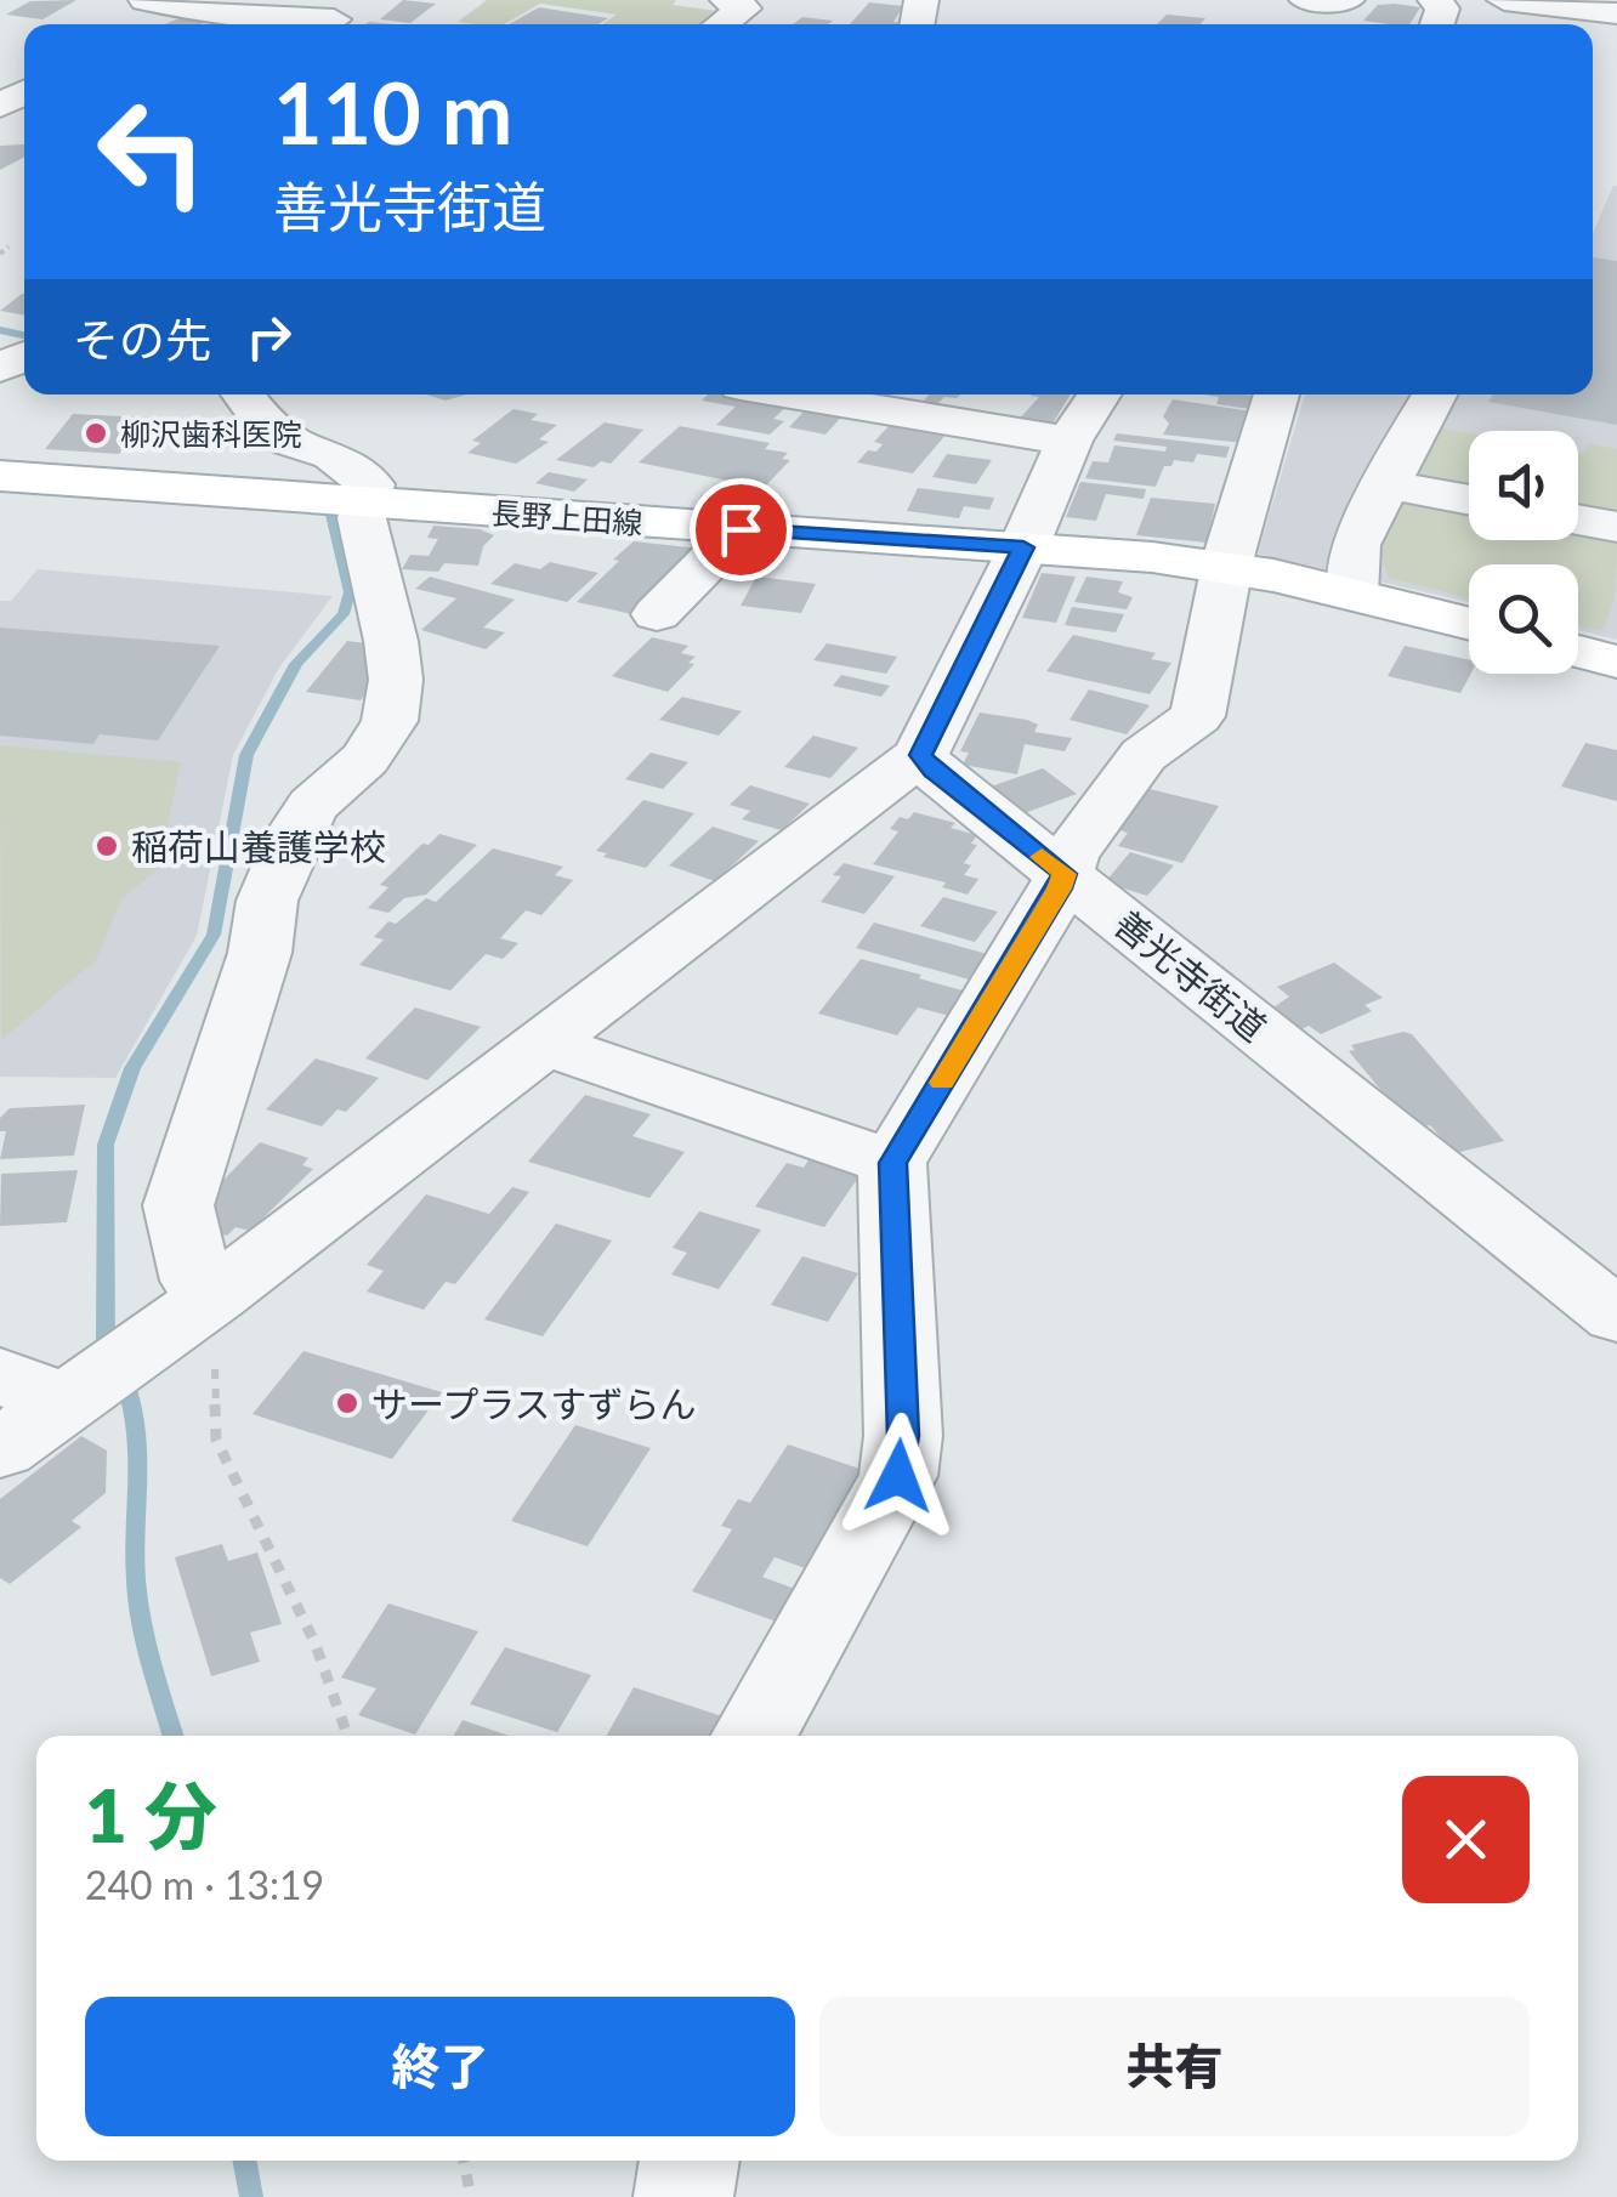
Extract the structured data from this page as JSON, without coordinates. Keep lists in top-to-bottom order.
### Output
{
  "streets": {
    "main road": ["長野上田線"],
    "street": ["善光寺街道"]
  },
  "places": ["柳沢歯科医院", "稲荷山養護学校", "サープラスすずらん"],
  "page": {
    "turn": ["110 m", "善光寺街道"],
    "then": "その先",
    "heading": ["1 分", "240 m · 13:19"],
    "buttons": ["終了", "共有"]
  }
}
